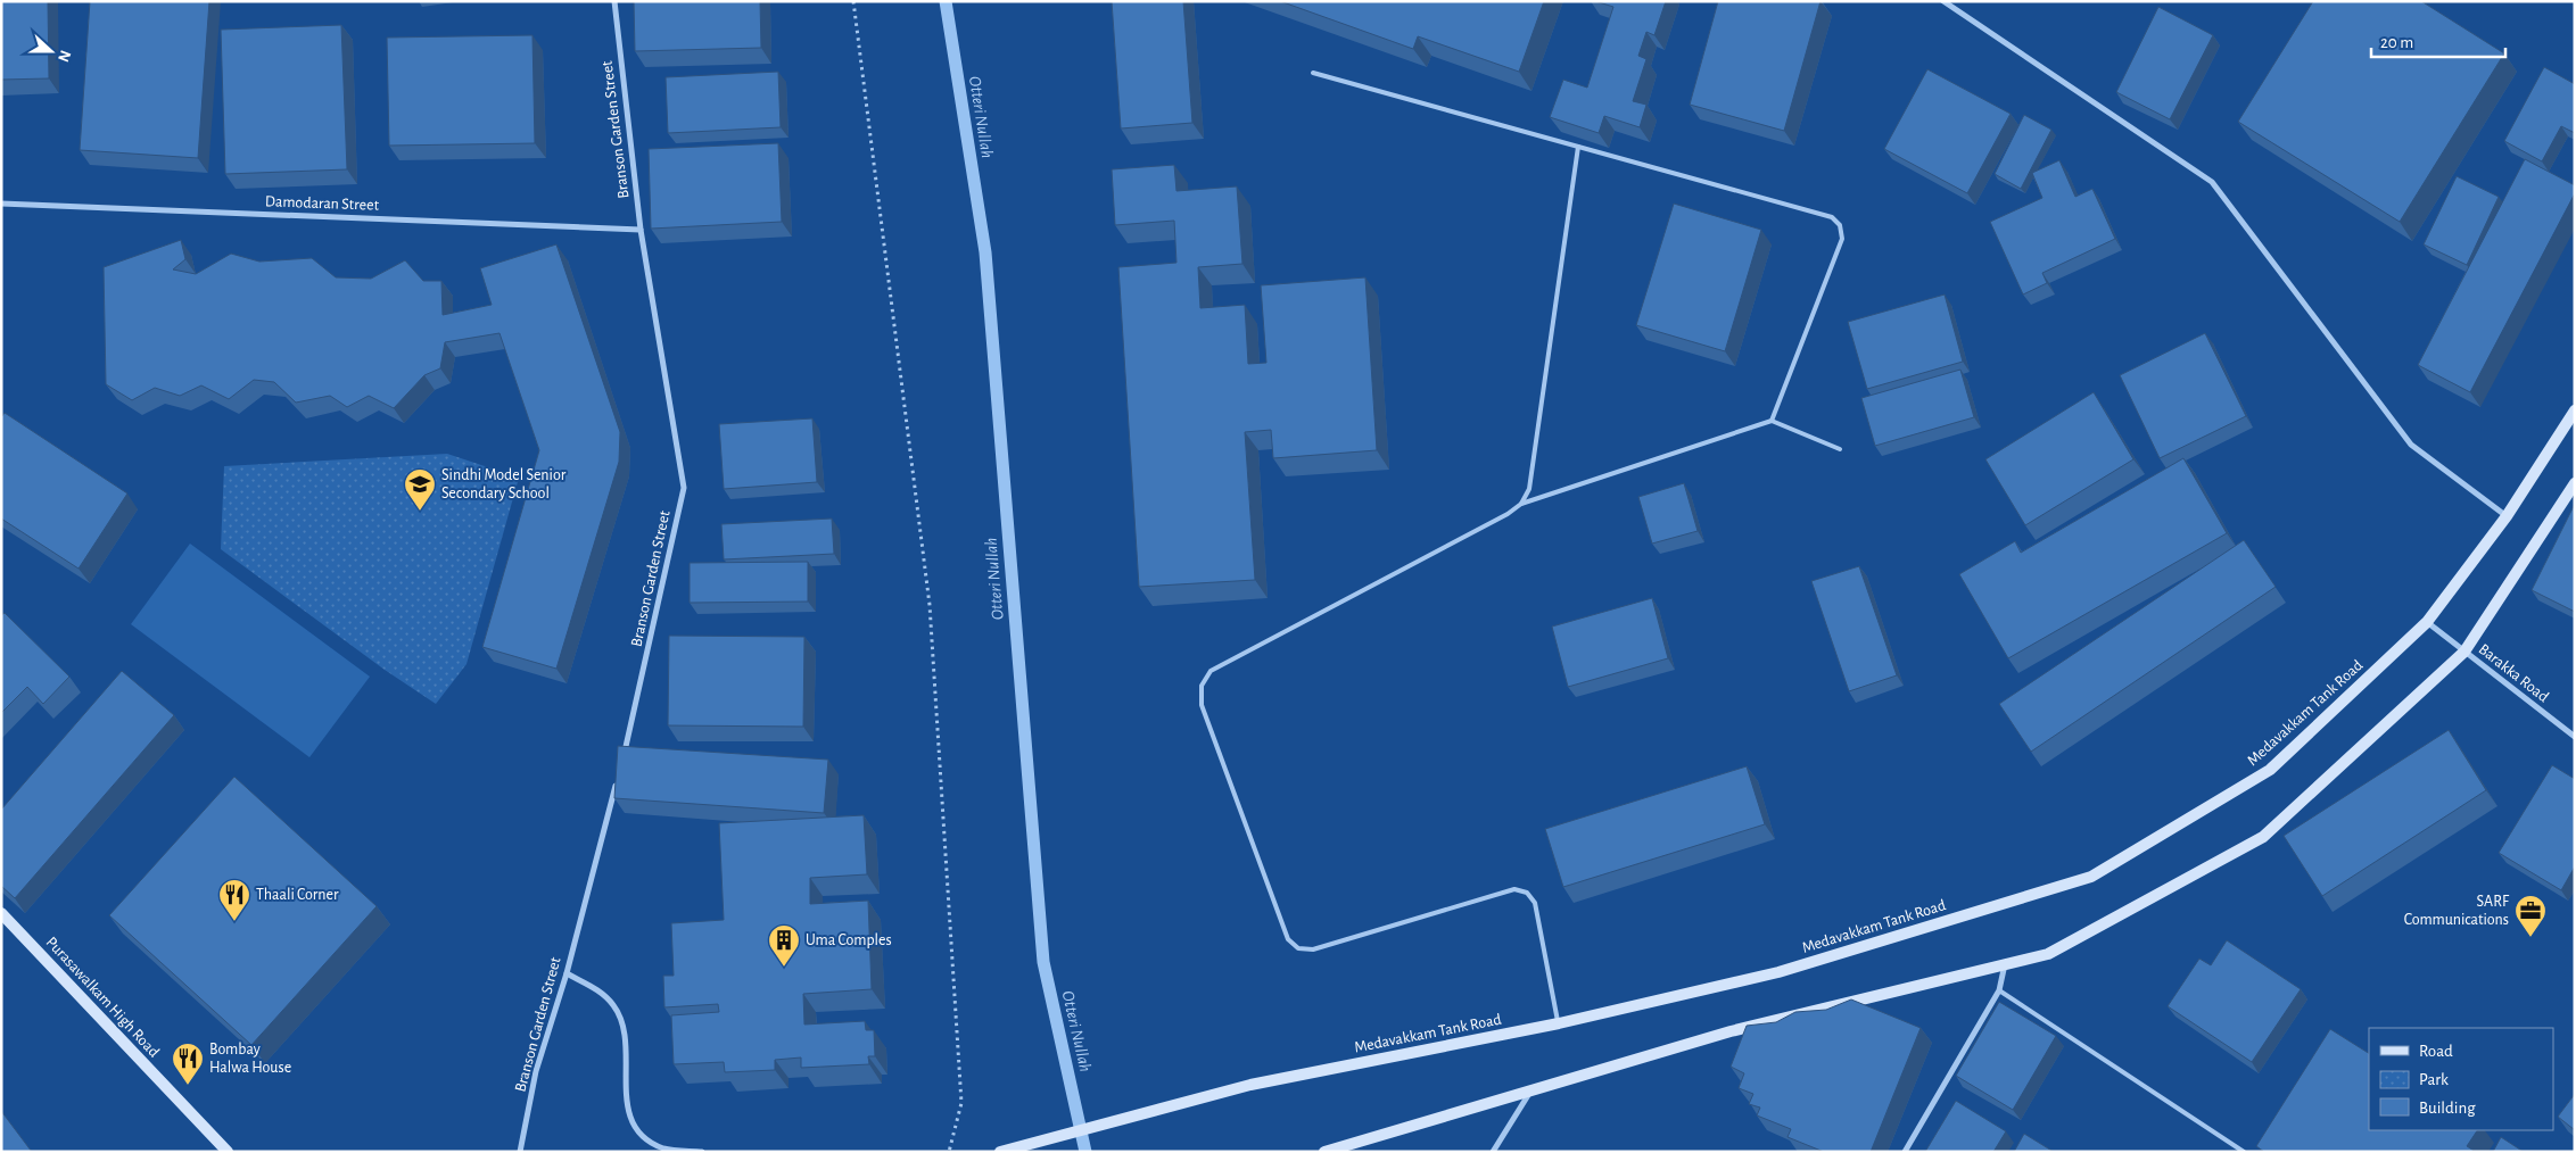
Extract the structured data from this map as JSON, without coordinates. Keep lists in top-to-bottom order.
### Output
{
  "streets": {
    "main road": ["Medavakkam Tank Road", "Purasawalkam High Road"],
    "street": ["Branson Garden Street", "Damodaran Street", "Barakka Road"]
  },
  "crossings": [
    ["Branson Garden Street", "Damodaran Street"],
    ["Barakka Road", "Medavakkam Tank Road"]
  ],
  "water": ["Otteri Nullah"],
  "places": {
    "school or university": ["Sindhi Model Senior Secondary School"],
    "restaurant": ["Thaali Corner", "Bombay Halwa House"],
    "office": ["SARF Communications"],
    "building": ["Uma Comples"]
  },
  "legend": ["Road", "Park", "Building"],
  "scale_bar": "20 m",
  "north": "right"
}
